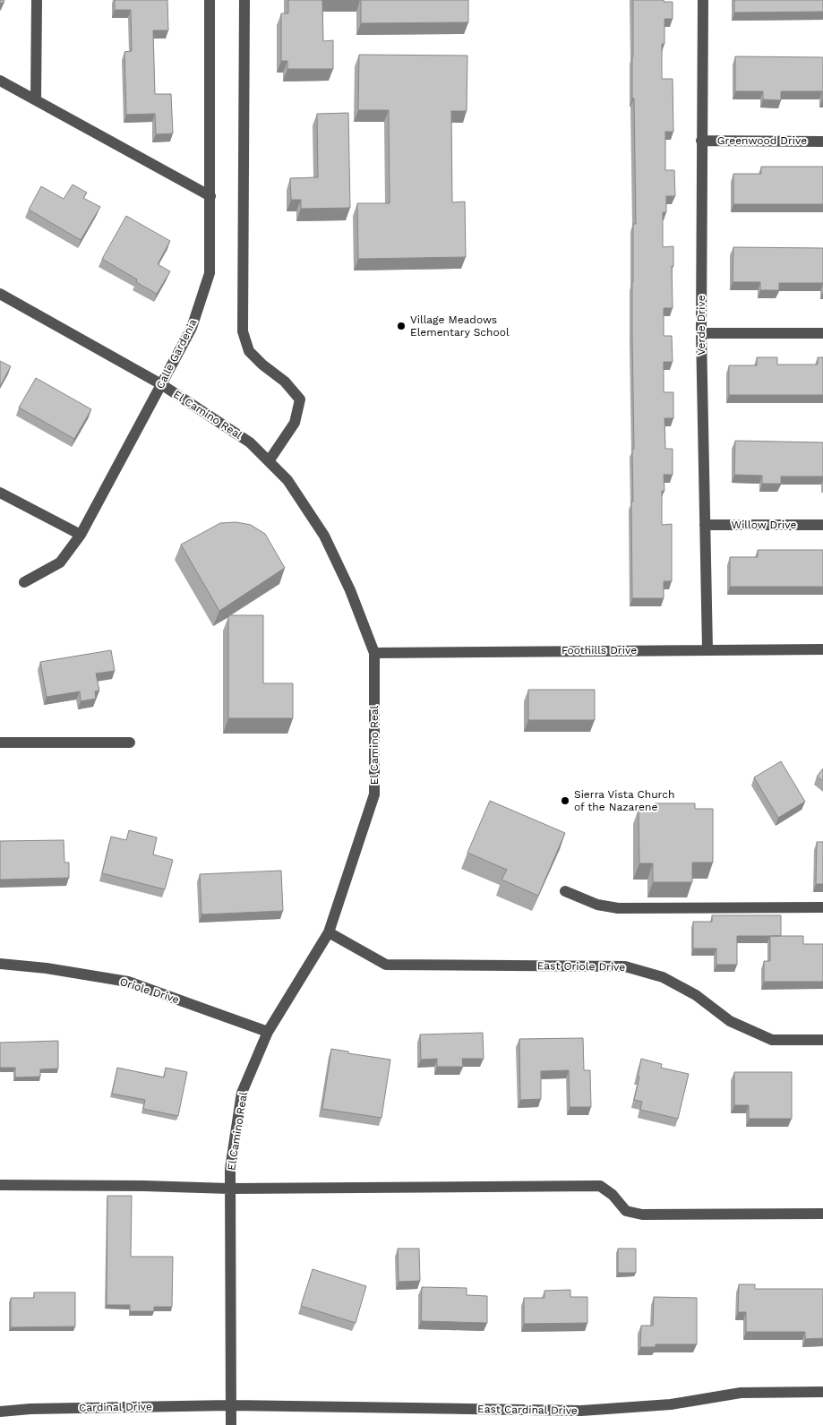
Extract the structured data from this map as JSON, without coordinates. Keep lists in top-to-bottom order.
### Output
{
  "streets": {
    "street": [
      "Greenwood Drive",
      "Verde Drive",
      "Calle Gardenia",
      "El Camino Real",
      "Willow Drive",
      "Foothills Drive",
      "East Oriole Drive",
      "Oriole Drive",
      "Cardinal Drive",
      "East Cardinal Drive"
    ]
  },
  "crossings": [
    ["Greenwood Drive", "Verde Drive"],
    ["Verde Drive", "Willow Drive"],
    ["Verde Drive", "Foothills Drive"],
    ["Calle Gardenia", "El Camino Real"],
    ["El Camino Real", "Foothills Drive"],
    ["El Camino Real", "East Oriole Drive"],
    ["El Camino Real", "Oriole Drive"],
    ["El Camino Real", "Cardinal Drive"],
    ["El Camino Real", "East Cardinal Drive"],
    ["Cardinal Drive", "East Cardinal Drive"]
  ],
  "places": ["Village Meadows Elementary School", "Sierra Vista Church of the Nazarene"]
}
